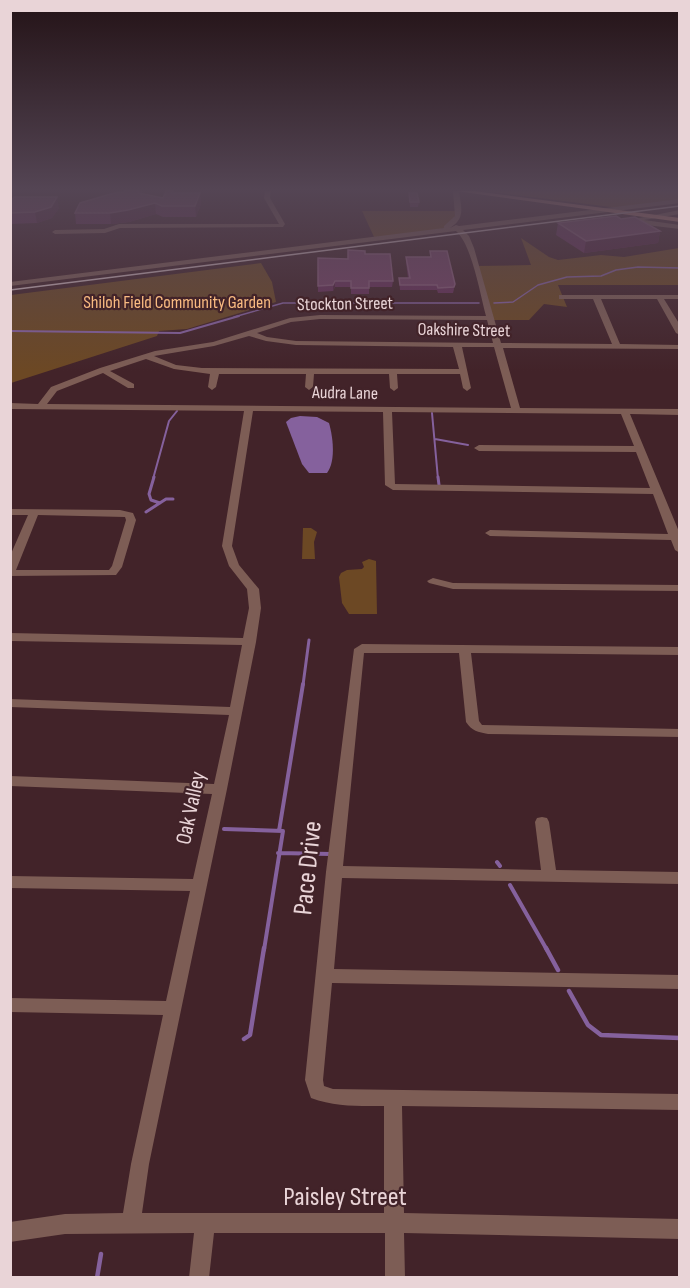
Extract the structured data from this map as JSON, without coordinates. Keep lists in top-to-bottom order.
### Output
{
  "streets": {
    "street": [
      "Stockton Street",
      "Oakshire Street",
      "Audra Lane",
      "Oak Valley",
      "Pace Drive",
      "Paisley Street"
    ]
  },
  "crossings": [
    ["Stockton Street", "Oakshire Street"],
    ["Stockton Street", "Audra Lane"],
    ["Audra Lane", "Oak Valley"],
    ["Oak Valley", "Paisley Street"]
  ],
  "parks": ["Shiloh Field Community Garden"]
}
